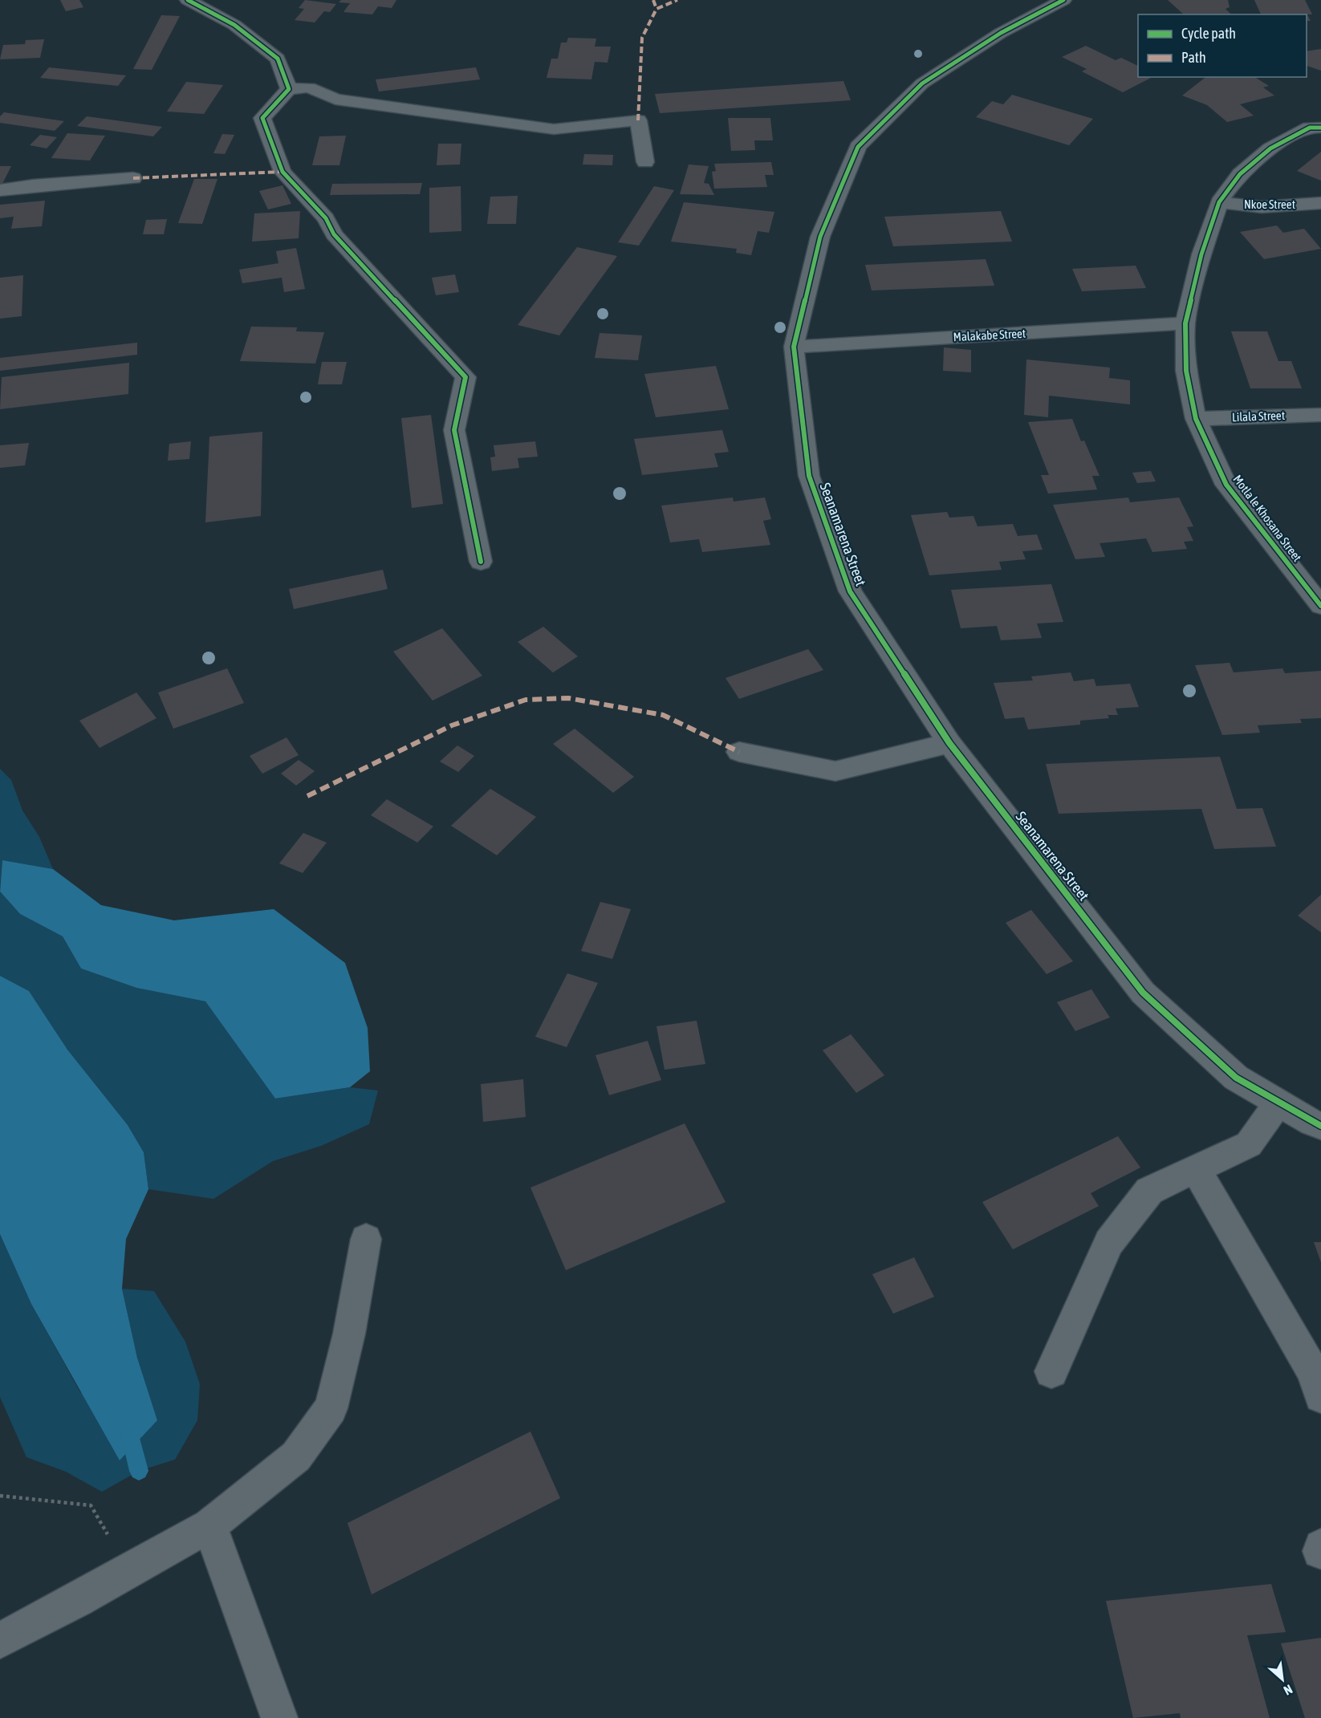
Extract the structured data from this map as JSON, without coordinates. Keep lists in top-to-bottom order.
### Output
{
  "streets": {
    "street": [
      "Nkoe Street",
      "Malakabe Street",
      "Lilala Street",
      "Motla le Khosana Street",
      "Seanamarena Street"
    ]
  },
  "crossings": [
    ["Nkoe Street", "Motla le Khosana Street"],
    ["Malakabe Street", "Motla le Khosana Street"],
    ["Malakabe Street", "Seanamarena Street"],
    ["Lilala Street", "Motla le Khosana Street"]
  ],
  "legend": ["Cycle path", "Path"],
  "north": "bottom right"
}
